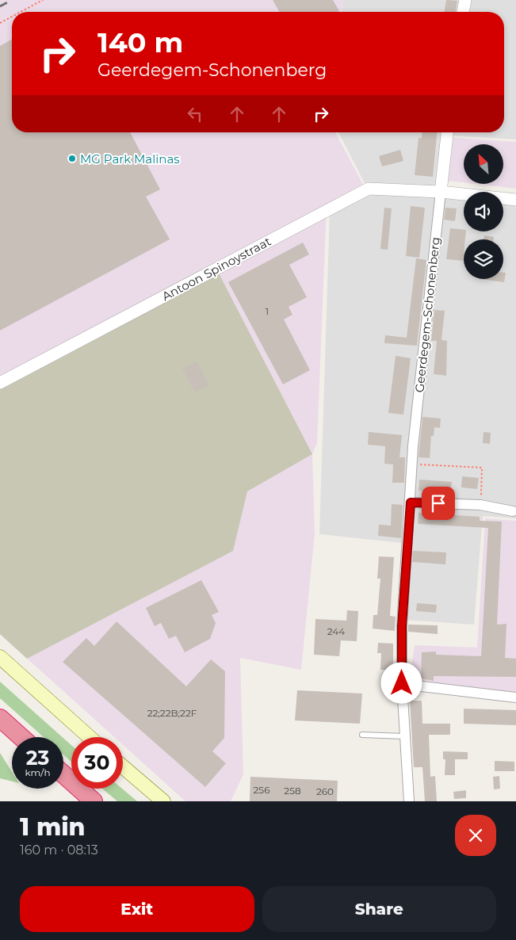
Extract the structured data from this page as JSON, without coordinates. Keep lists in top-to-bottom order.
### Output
{
  "streets": {
    "street": ["Antoon Spinoystraat", "Geerdegem-Schonenberg"]
  },
  "crossings": [
    ["Antoon Spinoystraat", "Geerdegem-Schonenberg"]
  ],
  "places": ["MG Park Malinas"],
  "house_numbers": [
    "1",
    "244",
    "22;22B;22F",
    "256",
    "258",
    "260"
  ],
  "north": "top left",
  "page": {
    "turn": ["140 m", "Geerdegem-Schonenberg"],
    "speed": "23 km/h",
    "limit": "30",
    "heading": ["1 min", "160 m · 08:13"],
    "buttons": ["Exit", "Share"]
  }
}
